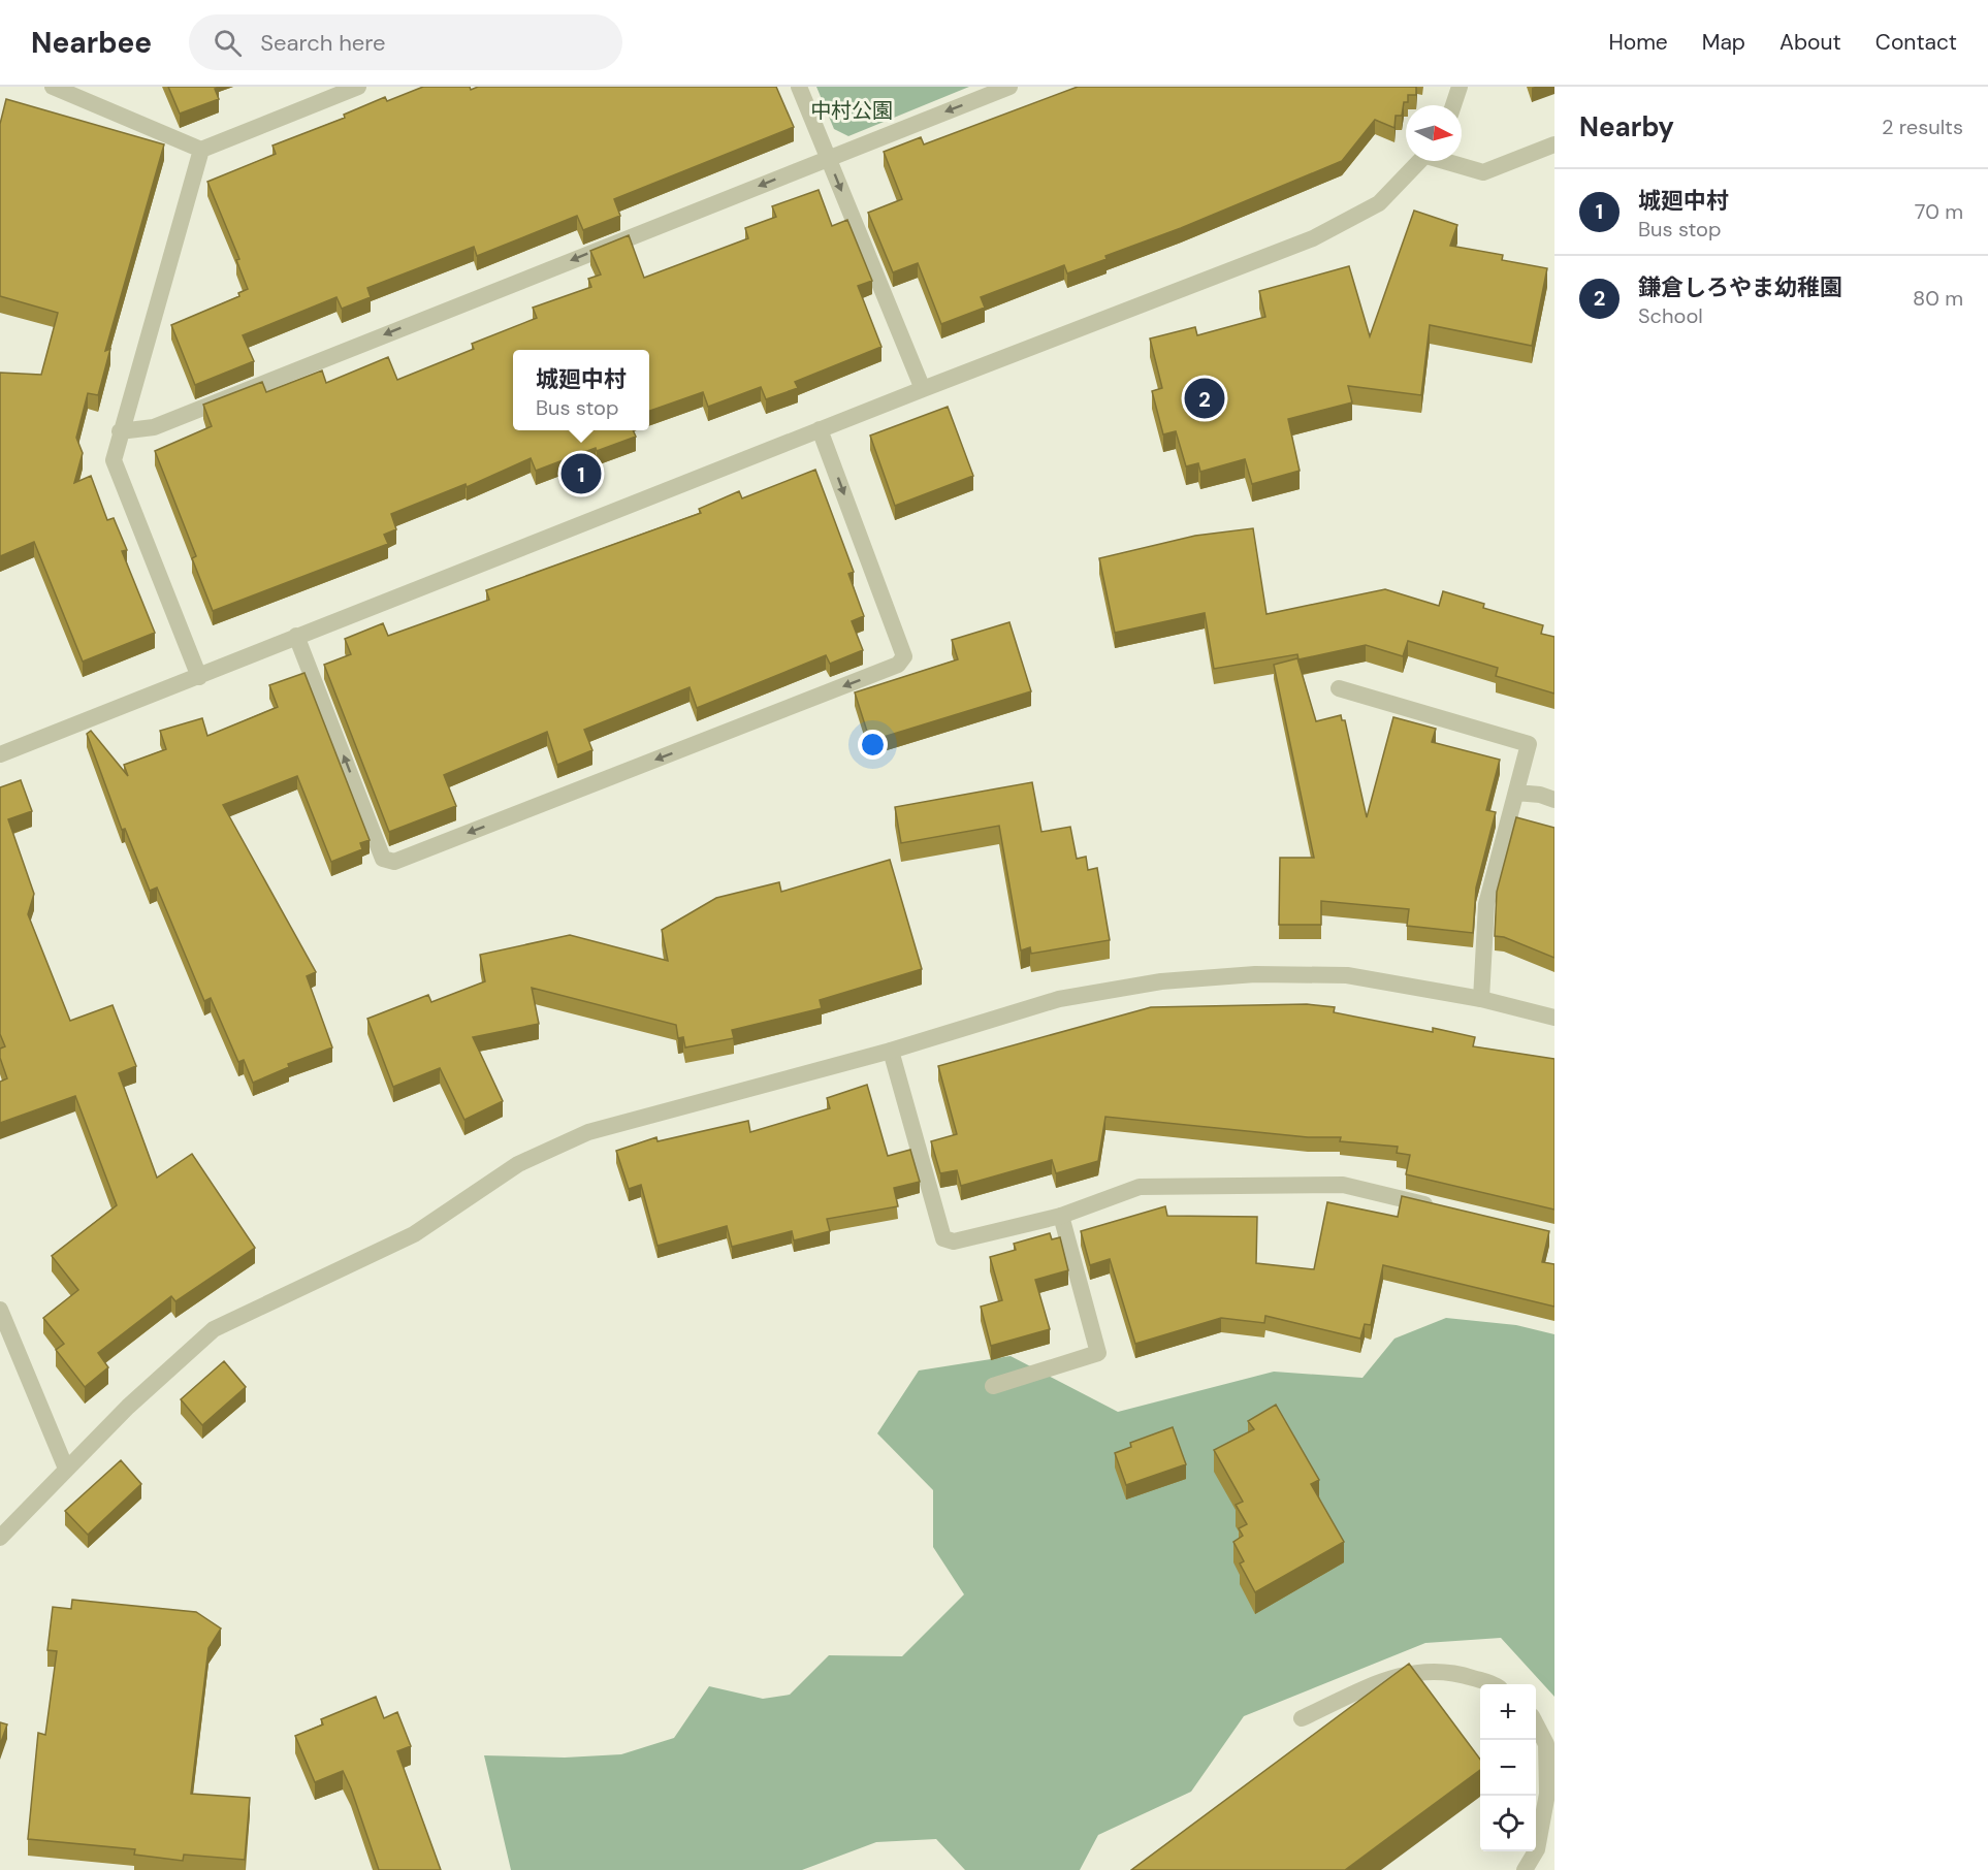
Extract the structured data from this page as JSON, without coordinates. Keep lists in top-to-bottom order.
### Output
{
  "parks": ["中村公園"],
  "north": "right",
  "page": {
    "header": "Nearbee",
    "search": "Search here",
    "nav": [
      "Home",
      "Map",
      "About",
      "Contact"
    ],
    "heading": ["Nearby", "2 results"],
    "list": [
      {
        "mark": "1",
        "name": "城廻中村",
        "note": "Bus stop",
        "value": "70 m"
      },
      {
        "mark": "2",
        "name": "鎌倉しろやま幼稚園",
        "note": "School",
        "value": "80 m"
      }
    ],
    "popup": ["城廻中村", "Bus stop"],
    "pins": ["2", "1"],
    "map_buttons": ["+", "−"]
  }
}
